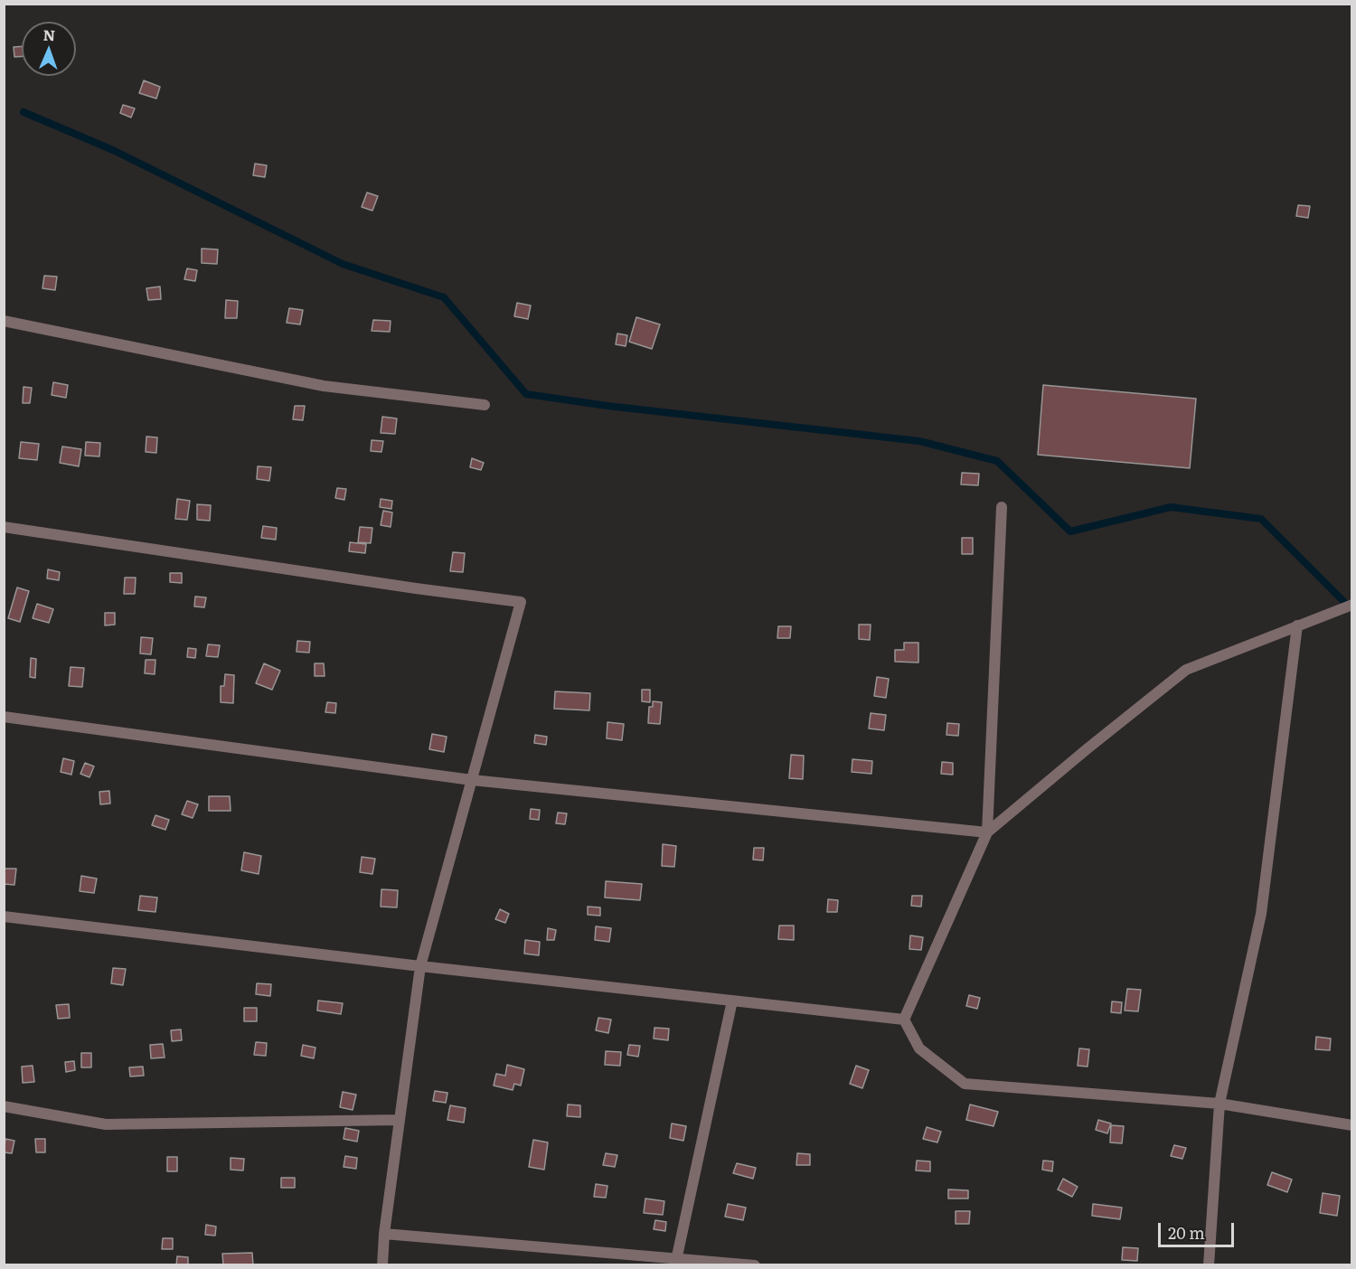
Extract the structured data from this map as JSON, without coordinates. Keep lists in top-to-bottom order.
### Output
{
  "scale_bar": "20 m",
  "north": "top"
}
